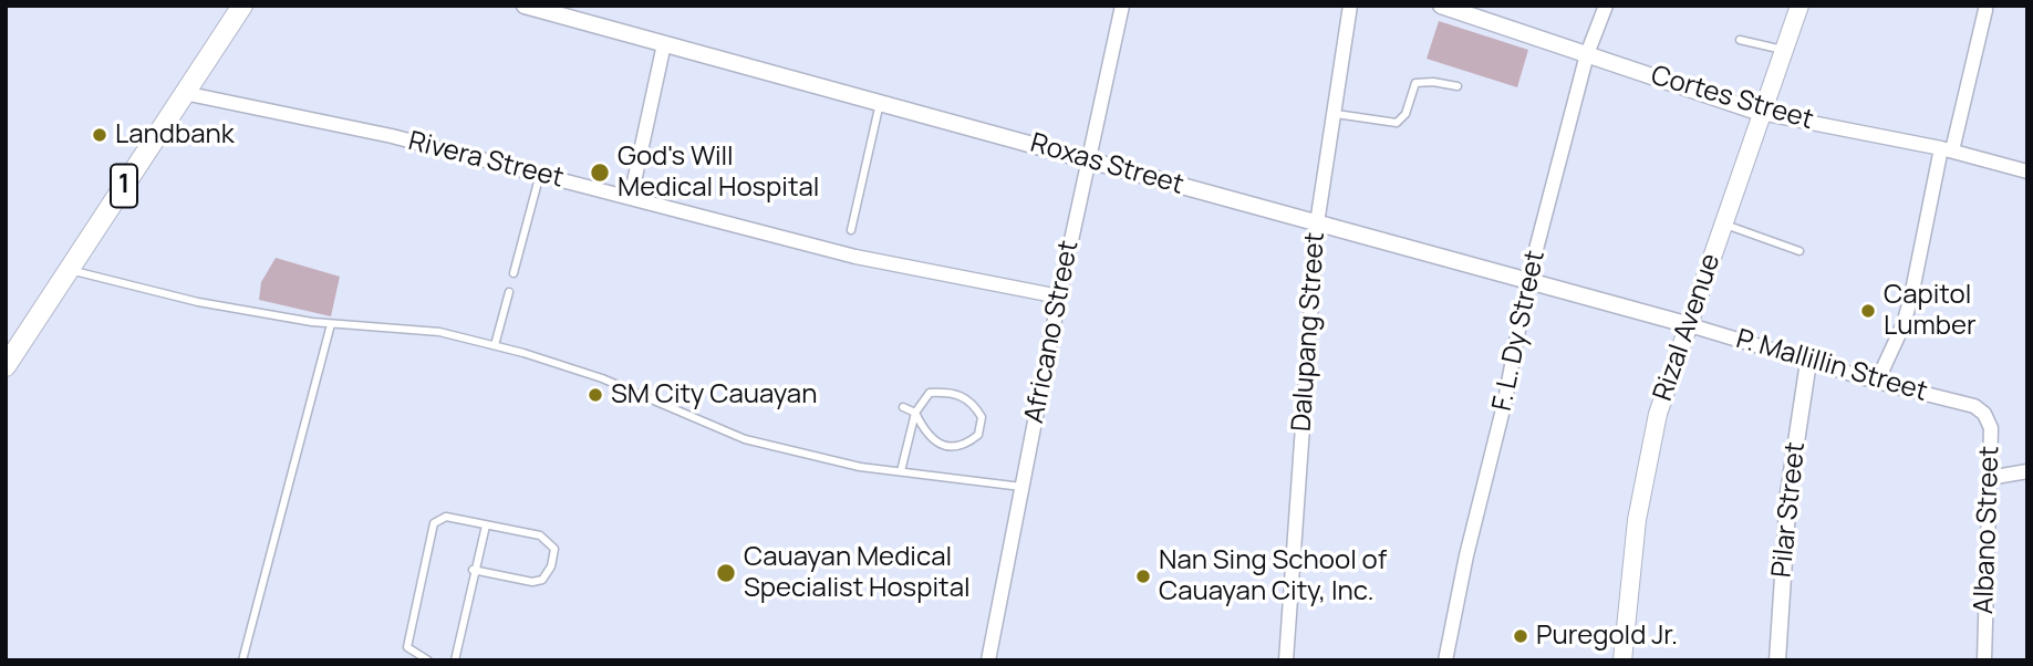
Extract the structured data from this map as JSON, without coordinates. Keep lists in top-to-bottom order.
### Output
{
  "streets": {
    "main road": ["1", "Rizal Avenue"],
    "street": [
      "Cortes Street",
      "Rivera Street",
      "Roxas Street",
      "F. L. Dy Street",
      "Africano Street",
      "Dalupang Street",
      "P. Mallillin Street",
      "Pilar Street",
      "Albano Street"
    ]
  },
  "crossings": [
    ["Cortes Street", "Rizal Avenue"],
    ["Cortes Street", "F. L. Dy Street"],
    ["Rivera Street", "1"],
    ["Rivera Street", "Africano Street"],
    ["Roxas Street", "Rizal Avenue"],
    ["Roxas Street", "F. L. Dy Street"],
    ["Roxas Street", "Africano Street"],
    ["Roxas Street", "Dalupang Street"],
    ["Roxas Street", "P. Mallillin Street"],
    ["Rizal Avenue", "P. Mallillin Street"],
    ["P. Mallillin Street", "Pilar Street"],
    ["P. Mallillin Street", "Albano Street"]
  ],
  "places": [
    "Landbank",
    "God's Will Medical Hospital",
    "Capitol Lumber",
    "SM City Cauayan",
    "Cauayan Medical Specialist Hospital",
    "Nan Sing School of Cauayan City, Inc.",
    "Puregold Jr."
  ]
}
